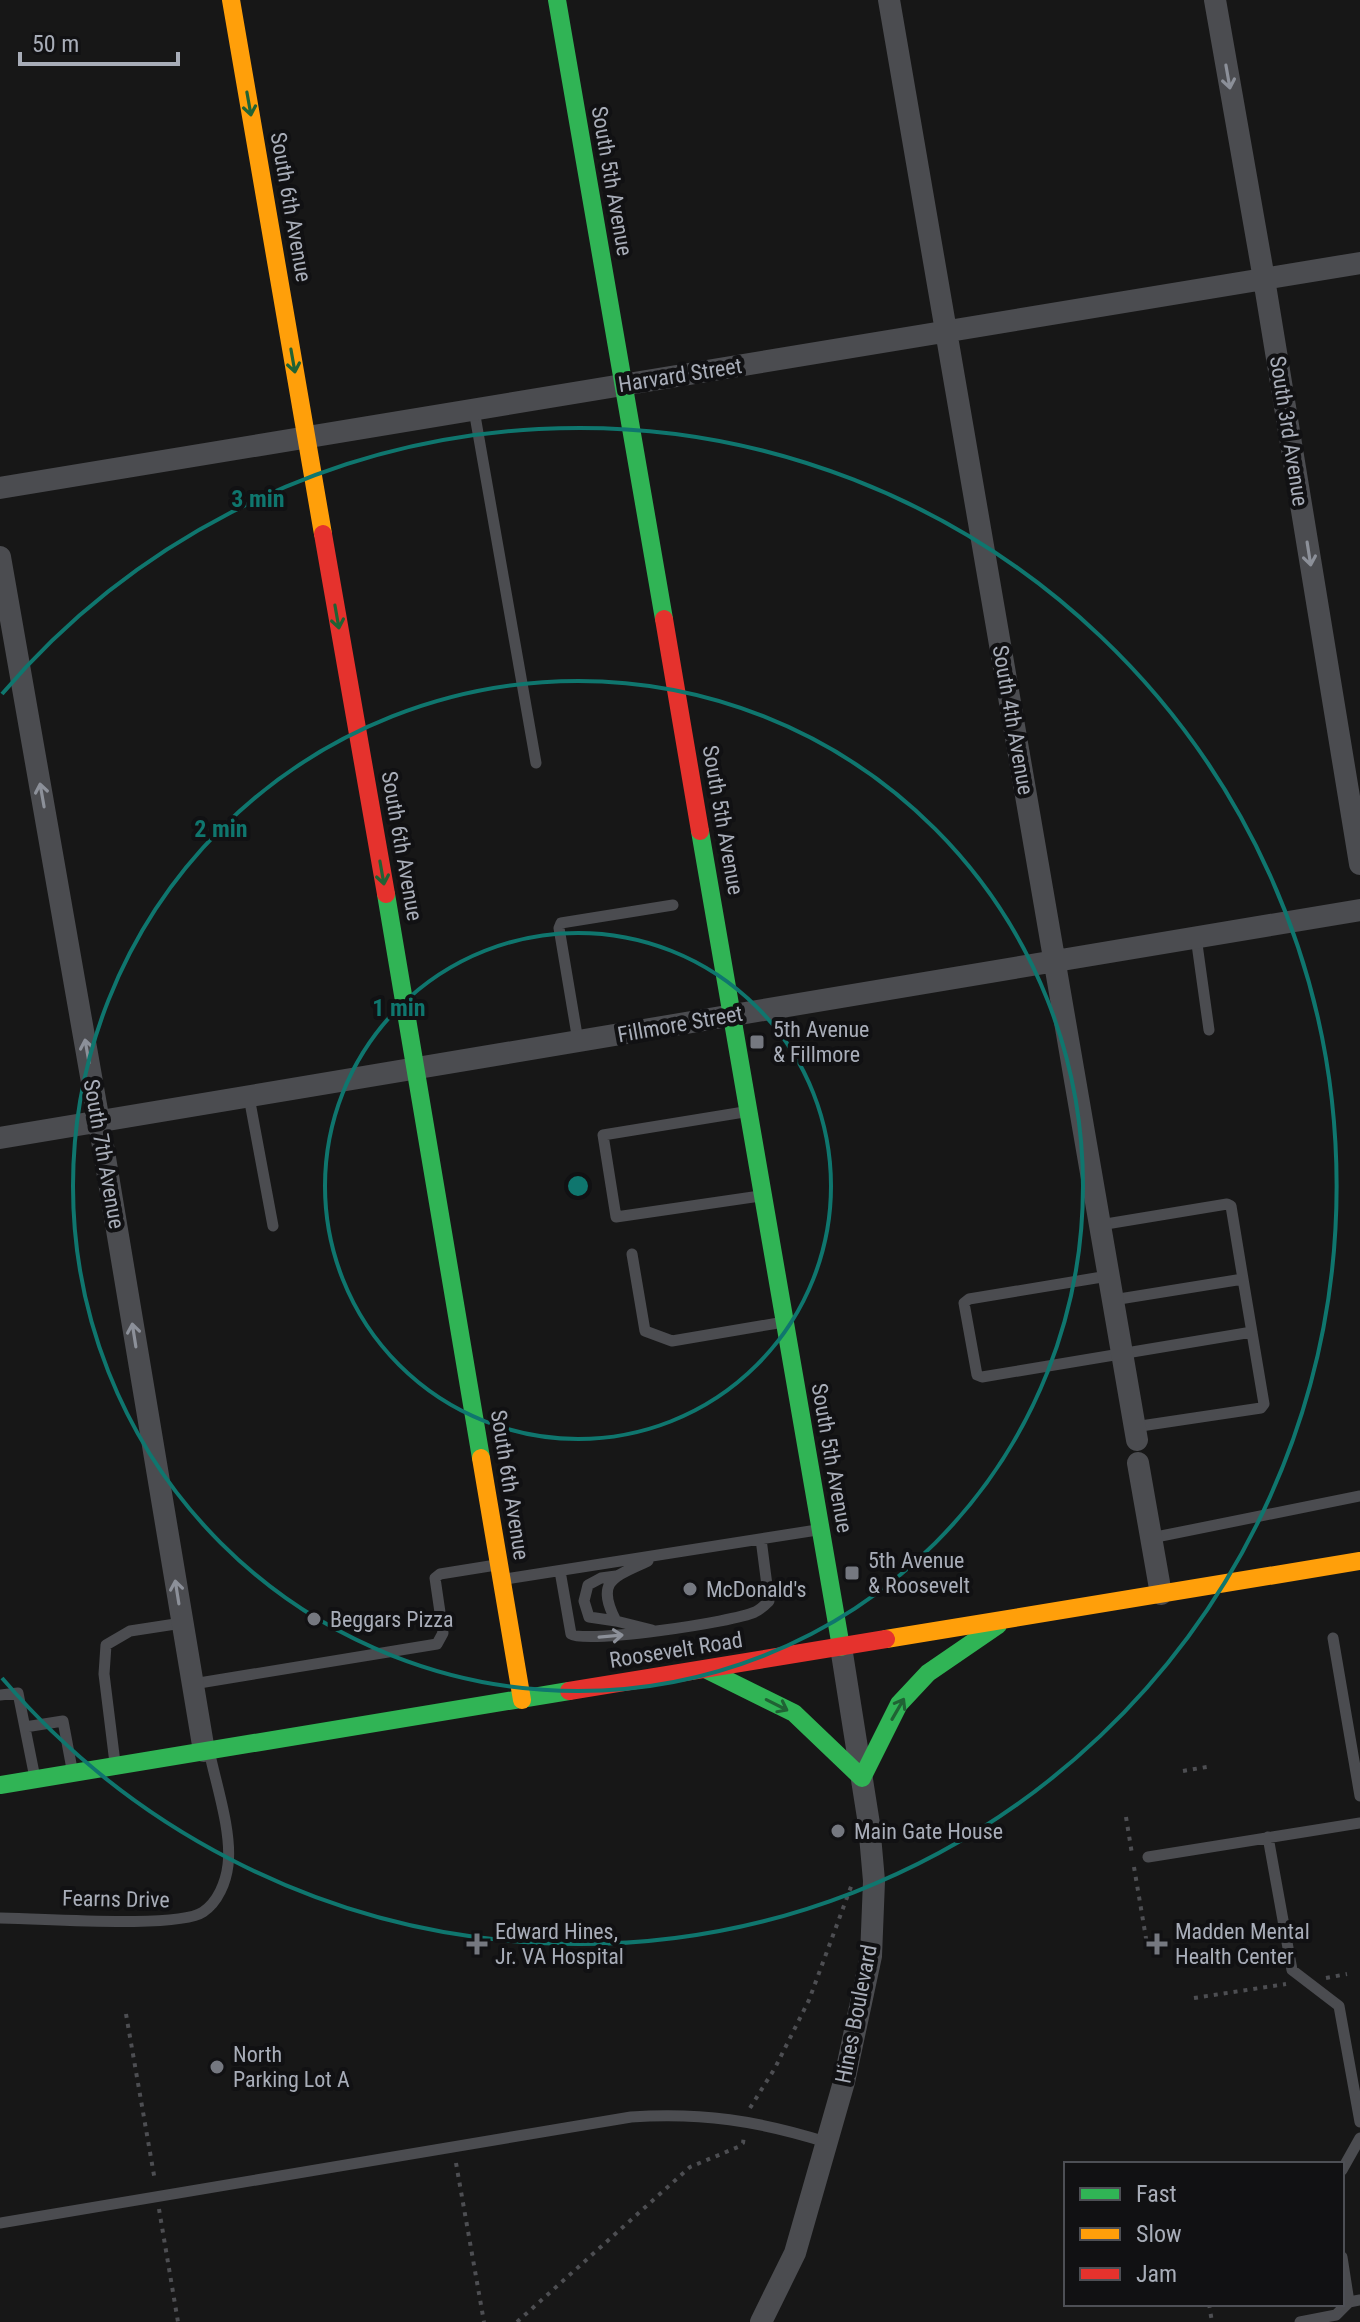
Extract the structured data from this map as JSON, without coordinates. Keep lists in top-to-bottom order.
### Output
{
  "streets": {
    "street": [
      "South 5th Avenue",
      "South 6th Avenue",
      "Harvard Street",
      "South 3rd Avenue",
      "South 4th Avenue",
      "Fillmore Street",
      "South 7th Avenue",
      "Roosevelt Road",
      "Hines Boulevard"
    ],
    "lane": ["Fearns Drive"]
  },
  "crossings": [
    ["South 5th Avenue", "Harvard Street"],
    ["South 5th Avenue", "Fillmore Street"],
    ["South 5th Avenue", "Roosevelt Road"],
    ["South 5th Avenue", "Hines Boulevard"],
    ["South 6th Avenue", "Harvard Street"],
    ["South 6th Avenue", "Fillmore Street"],
    ["South 6th Avenue", "Roosevelt Road"],
    ["Harvard Street", "South 3rd Avenue"],
    ["Harvard Street", "South 4th Avenue"],
    ["South 4th Avenue", "Fillmore Street"],
    ["Fillmore Street", "South 7th Avenue"],
    ["South 7th Avenue", "Roosevelt Road"],
    ["South 7th Avenue", "Fearns Drive"],
    ["Roosevelt Road", "Fearns Drive"],
    ["Roosevelt Road", "Hines Boulevard"]
  ],
  "one_way": ["South 6th Avenue", "South 3rd Avenue", "South 7th Avenue"],
  "places": {
    "transit": ["5th Avenue & Fillmore", "5th Avenue & Roosevelt"],
    "other": [
      "McDonald's",
      "Beggars Pizza",
      "Main Gate House",
      "North Parking Lot A"
    ],
    "health": ["Edward Hines, Jr. VA Hospital", "Madden Mental Health Center"]
  },
  "legend": ["Fast", "Slow", "Jam"],
  "scale_bar": "50 m",
  "rings": ["3 min", "2 min", "1 min"]
}
